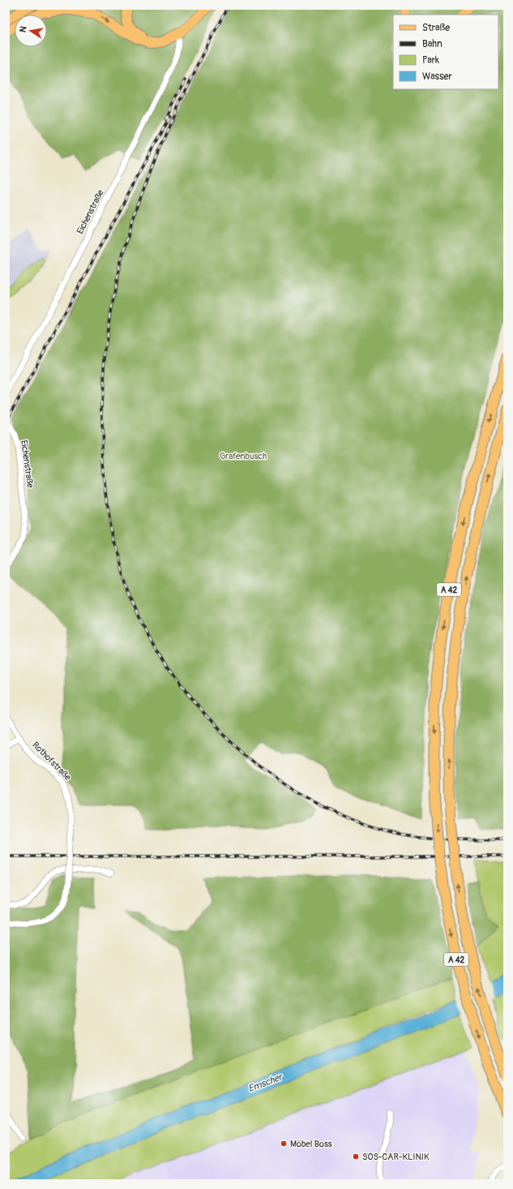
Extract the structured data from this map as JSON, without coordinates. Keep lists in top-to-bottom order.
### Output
{
  "streets": {
    "highway": ["A 42"],
    "street": ["Eichenstraße", "Rothofstraße"]
  },
  "water": ["Emscher"],
  "parks": ["Grafenbusch"],
  "places": ["Möbel Boss", "SOS-CAR-KLINIK"],
  "legend": [
    "Straße",
    "Bahn",
    "Park",
    "Wasser"
  ],
  "north": "left"
}
